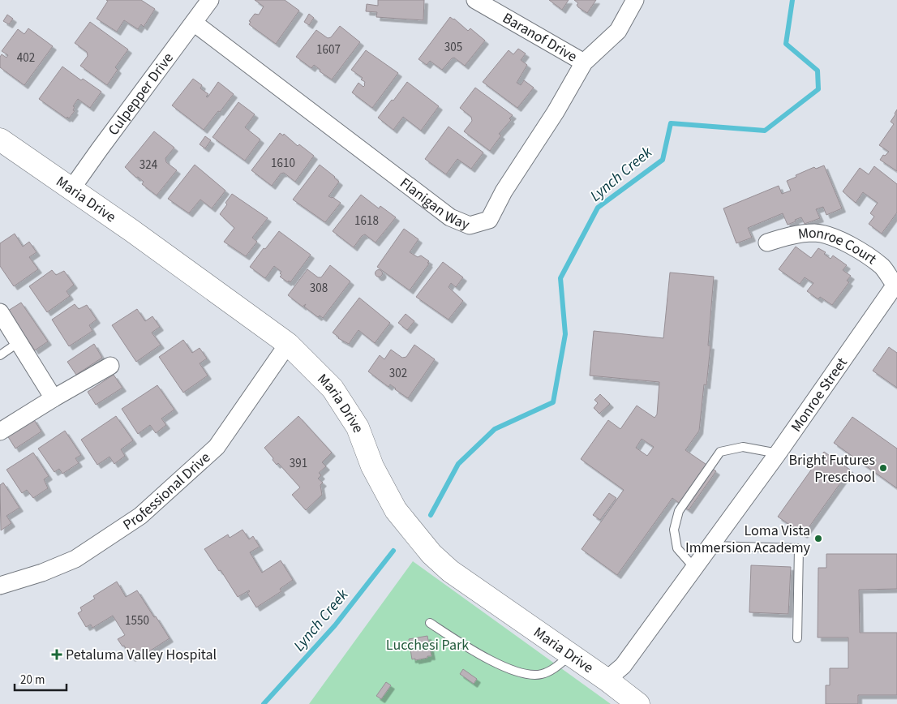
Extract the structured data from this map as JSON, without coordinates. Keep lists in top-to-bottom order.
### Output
{
  "streets": {
    "street": [
      "Baranof Drive",
      "Culpepper Drive",
      "Maria Drive",
      "Flanigan Way",
      "Monroe Court",
      "Monroe Street",
      "Professional Drive"
    ]
  },
  "crossings": [
    ["Baranof Drive", "Flanigan Way"],
    ["Culpepper Drive", "Maria Drive"],
    ["Culpepper Drive", "Flanigan Way"],
    ["Maria Drive", "Monroe Street"],
    ["Maria Drive", "Professional Drive"],
    ["Monroe Court", "Monroe Street"]
  ],
  "water": ["Lynch Creek"],
  "parks": ["Lucchesi Park"],
  "places": {
    "other": ["Bright Futures Preschool", "Loma Vista Immersion Academy"],
    "health": ["Petaluma Valley Hospital"]
  },
  "house_numbers": [
    "305",
    "1607",
    "402",
    "1610",
    "324",
    "1618",
    "308",
    "302",
    "391",
    "1550"
  ],
  "scale_bar": "20 m"
}
